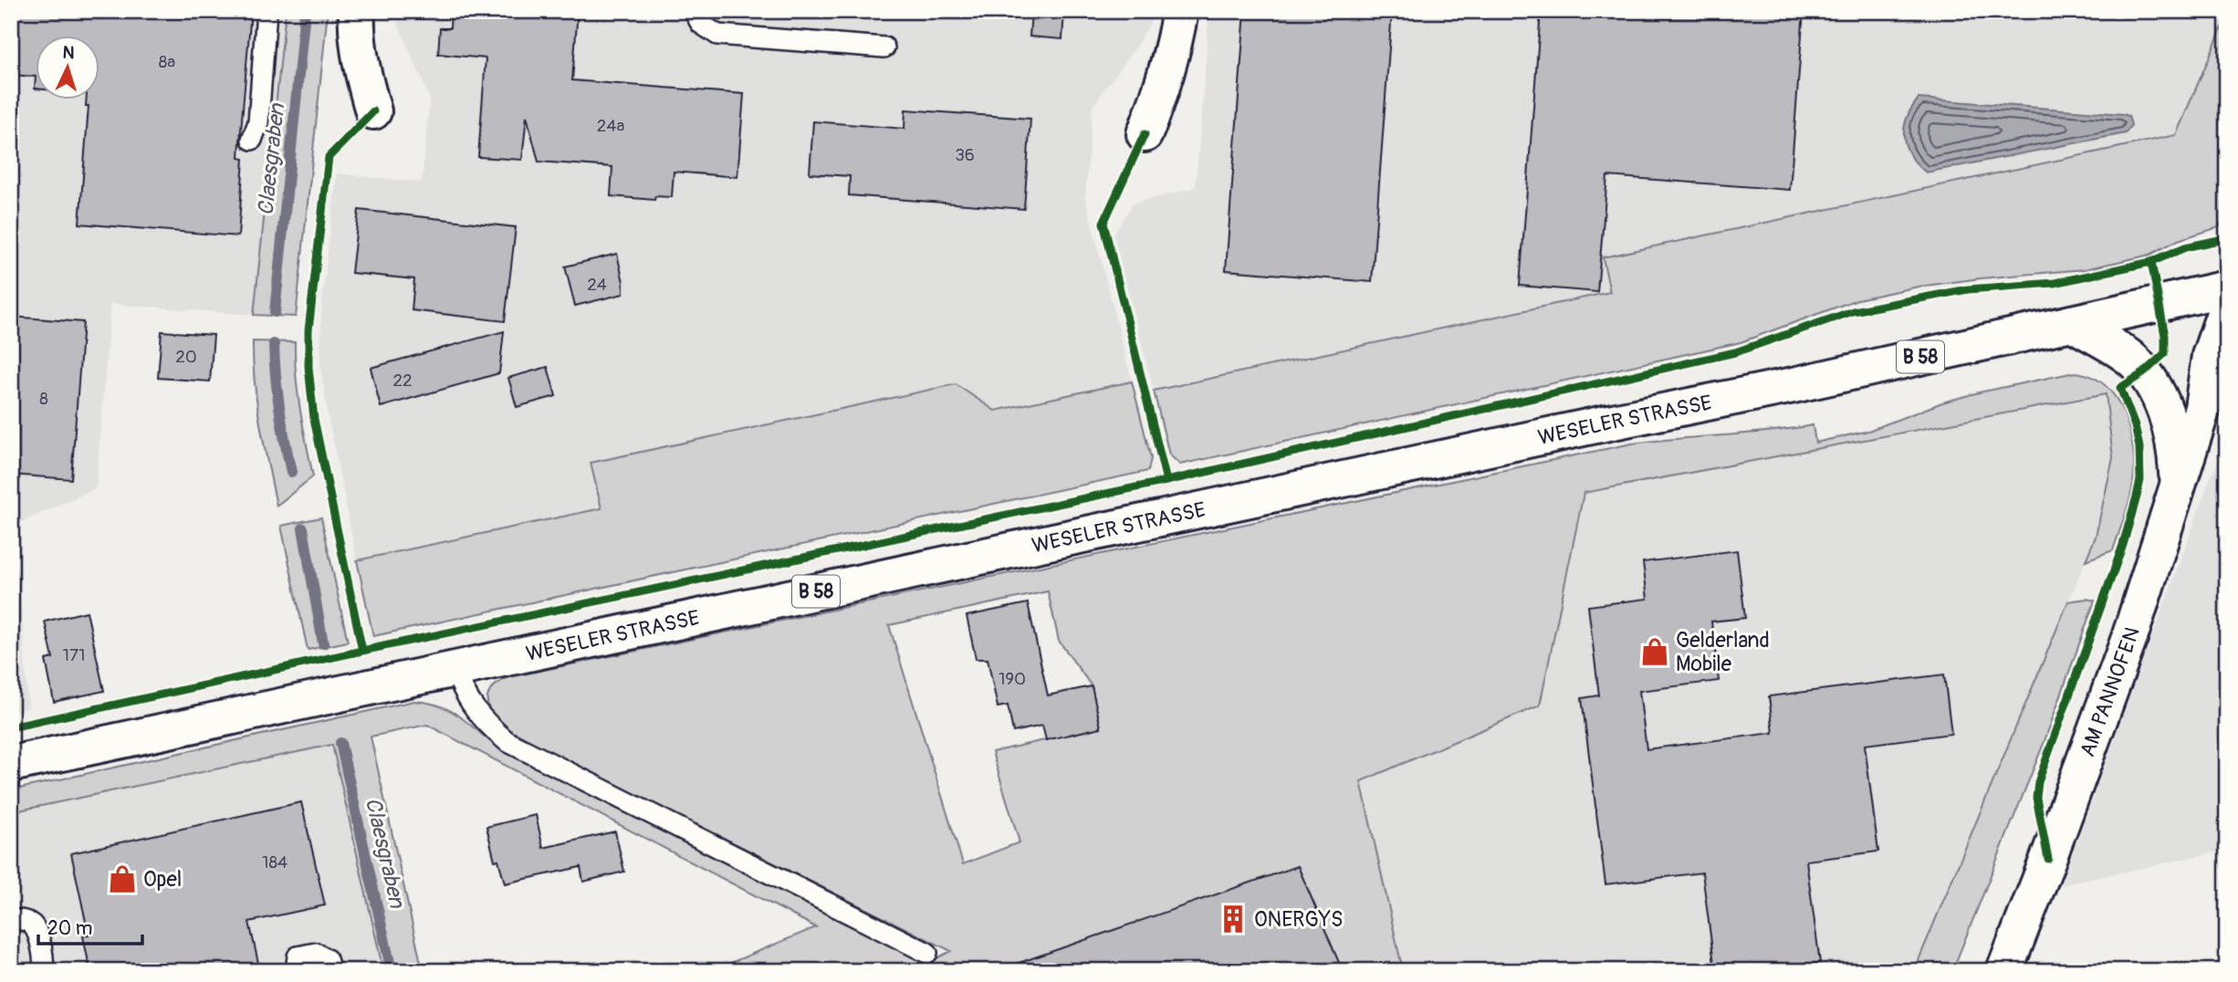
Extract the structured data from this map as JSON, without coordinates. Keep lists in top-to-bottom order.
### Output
{
  "streets": {
    "main road": ["B 58", "WESELER STRASSE", "AM PANNOFEN"]
  },
  "water": ["Claesgraben"],
  "places": {
    "shop": ["Gelderland Mobile", "Opel"],
    "building": ["ONERGYS"]
  },
  "house_numbers": [
    "8a",
    "24a",
    "36",
    "24",
    "20",
    "22",
    "8",
    "171",
    "190",
    "184"
  ],
  "scale_bar": "20 m",
  "north": "top"
}
